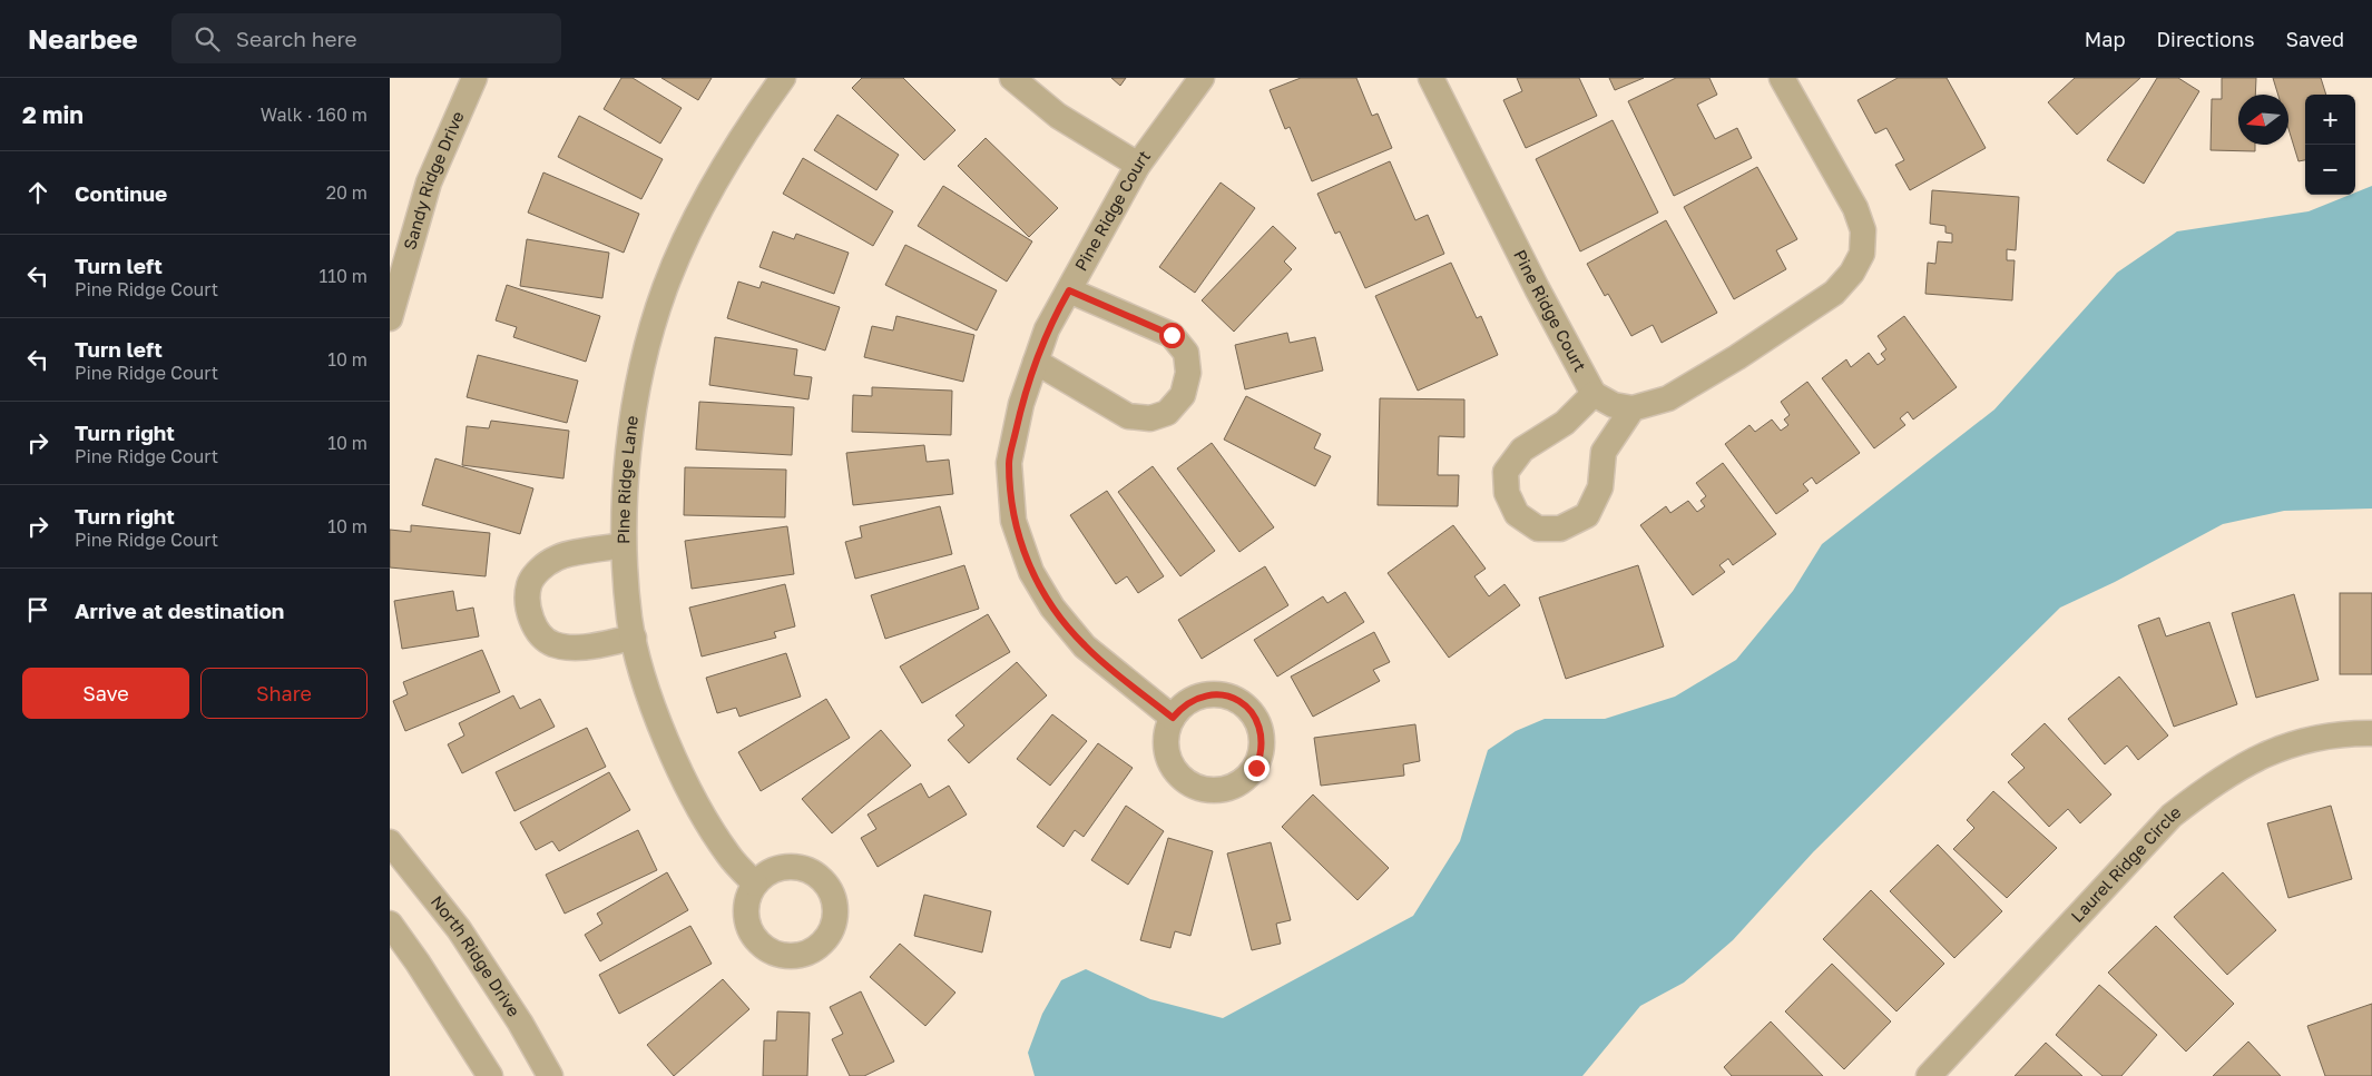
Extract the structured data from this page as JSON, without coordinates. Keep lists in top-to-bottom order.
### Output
{
  "streets": {
    "street": [
      "Sandy Ridge Drive",
      "Pine Ridge Court",
      "Pine Ridge Lane",
      "Laurel Ridge Circle",
      "North Ridge Drive"
    ]
  },
  "north": "left",
  "page": {
    "header": "Nearbee",
    "search": "Search here",
    "nav": ["Map", "Directions", "Saved"],
    "heading": ["2 min", "Walk · 160 m"],
    "map_buttons": ["+", "−"],
    "list": [
      ["Continue", "20 m"],
      ["Turn left", "Pine Ridge Court", "110 m"],
      ["Turn left", "Pine Ridge Court", "10 m"],
      ["Turn right", "Pine Ridge Court", "10 m"],
      ["Turn right", "Pine Ridge Court", "10 m"],
      "Arrive at destination"
    ],
    "buttons": ["Save", "Share"]
  }
}
